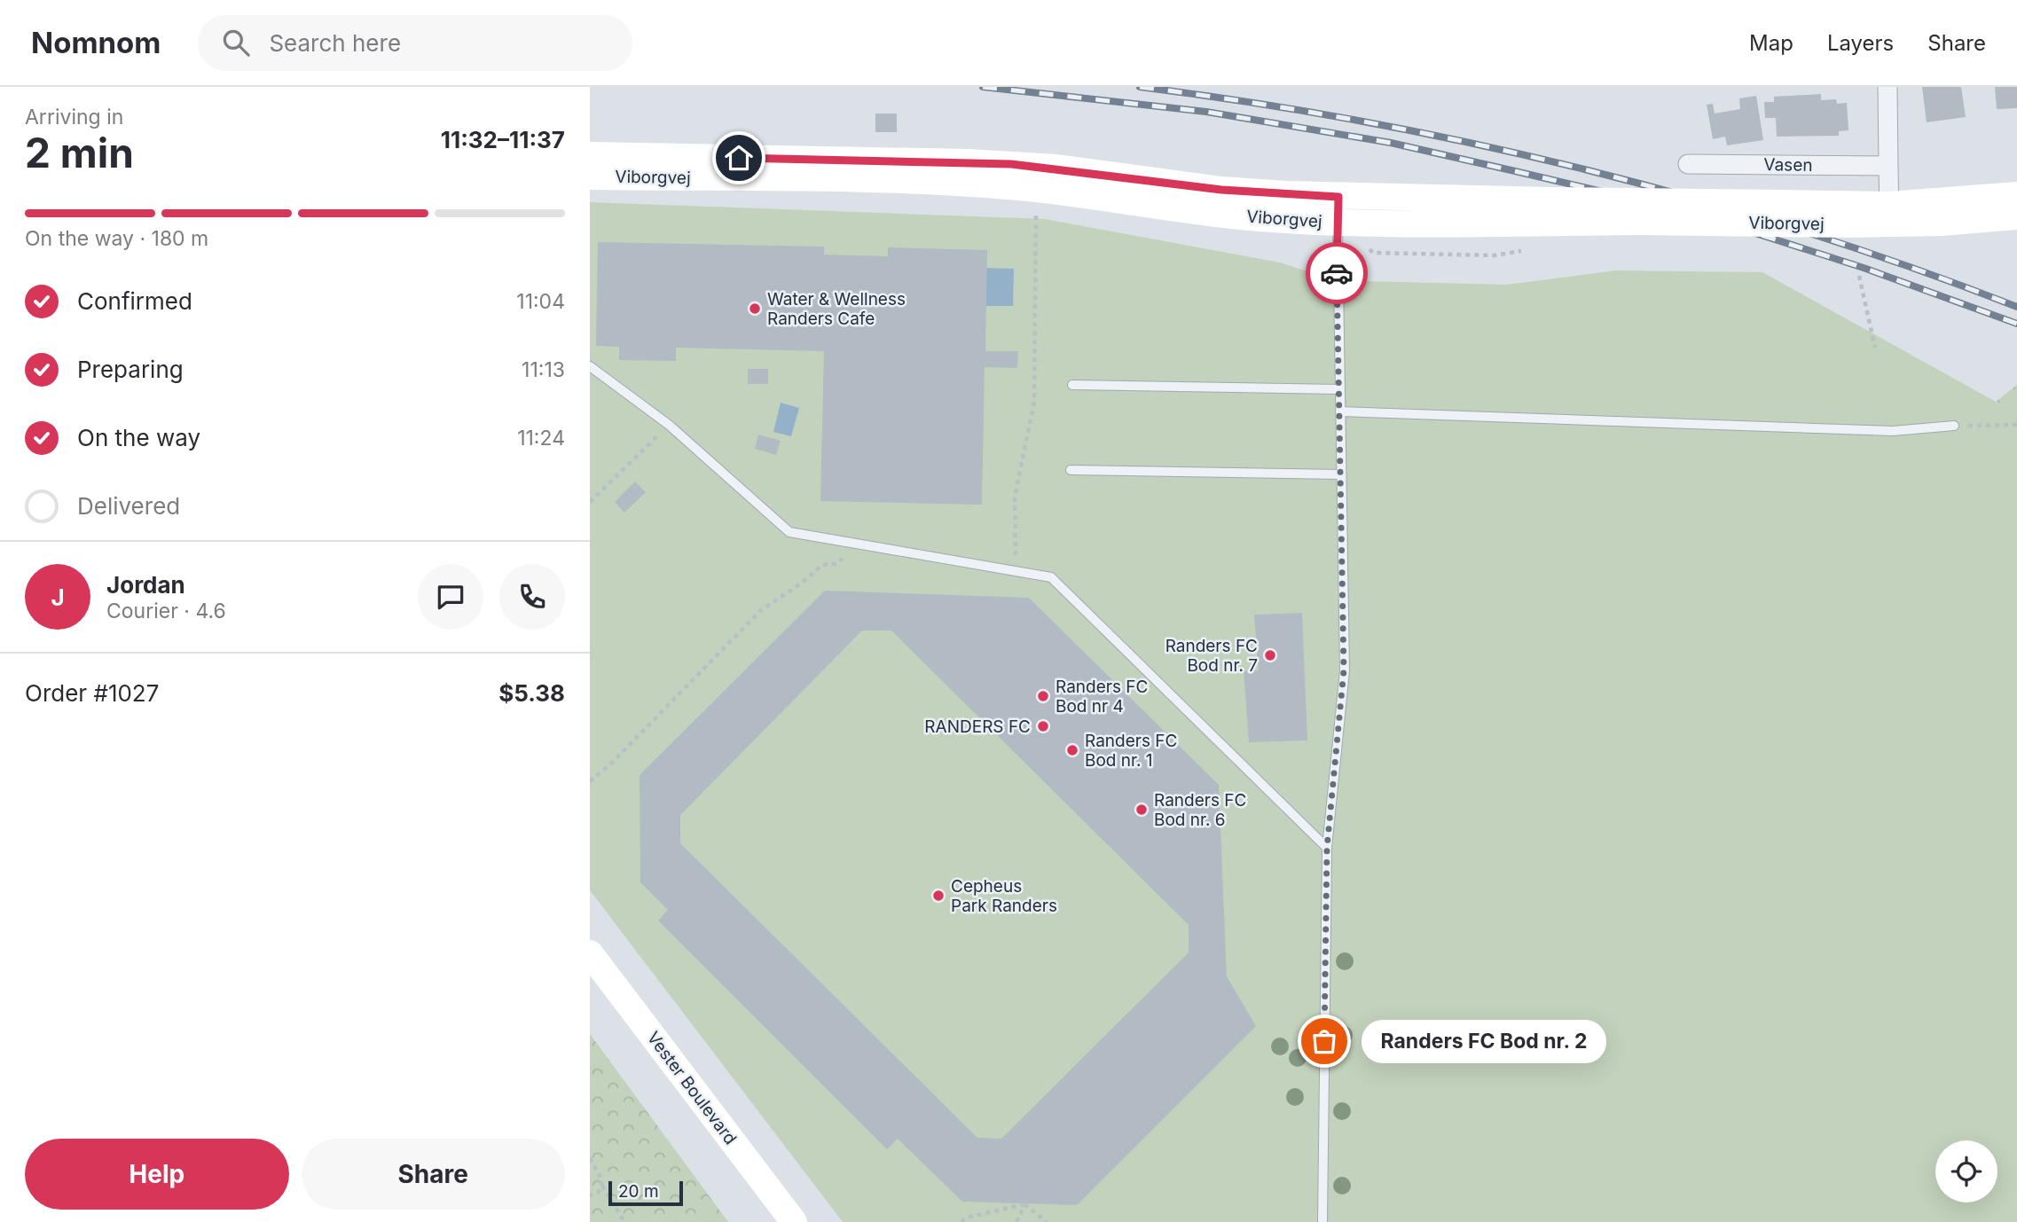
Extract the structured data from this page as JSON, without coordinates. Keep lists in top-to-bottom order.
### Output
{
  "streets": {
    "street": ["Vasen", "Viborgvej", "Vester Boulevard"]
  },
  "places": [
    "Water & Wellness Randers Cafe",
    "Randers FC Bod nr. 7",
    "Randers FC Bod nr 4",
    "RANDERS FC",
    "Randers FC Bod nr. 1",
    "Randers FC Bod nr. 6",
    "Cepheus Park Randers",
    "Randers FC Bod nr. 2"
  ],
  "scale_bar": "20 m",
  "page": {
    "header": "Nomnom",
    "search": "Search here",
    "nav": ["Map", "Layers", "Share"],
    "heading": ["2 min", "Arriving in", "11:32–11:37"],
    "panel": [
      "Jordan",
      "Courier · 4.6",
      "Order #1027",
      "$5.38"
    ],
    "bar": "On the way · 180 m",
    "list": [
      ["Confirmed", "11:04"],
      ["Preparing", "11:13"],
      ["On the way", "11:24"],
      "Delivered"
    ],
    "round": "J",
    "bubble": "Randers FC Bod nr. 2",
    "buttons": ["Help", "Share"],
    "scale": "20 m"
  }
}
